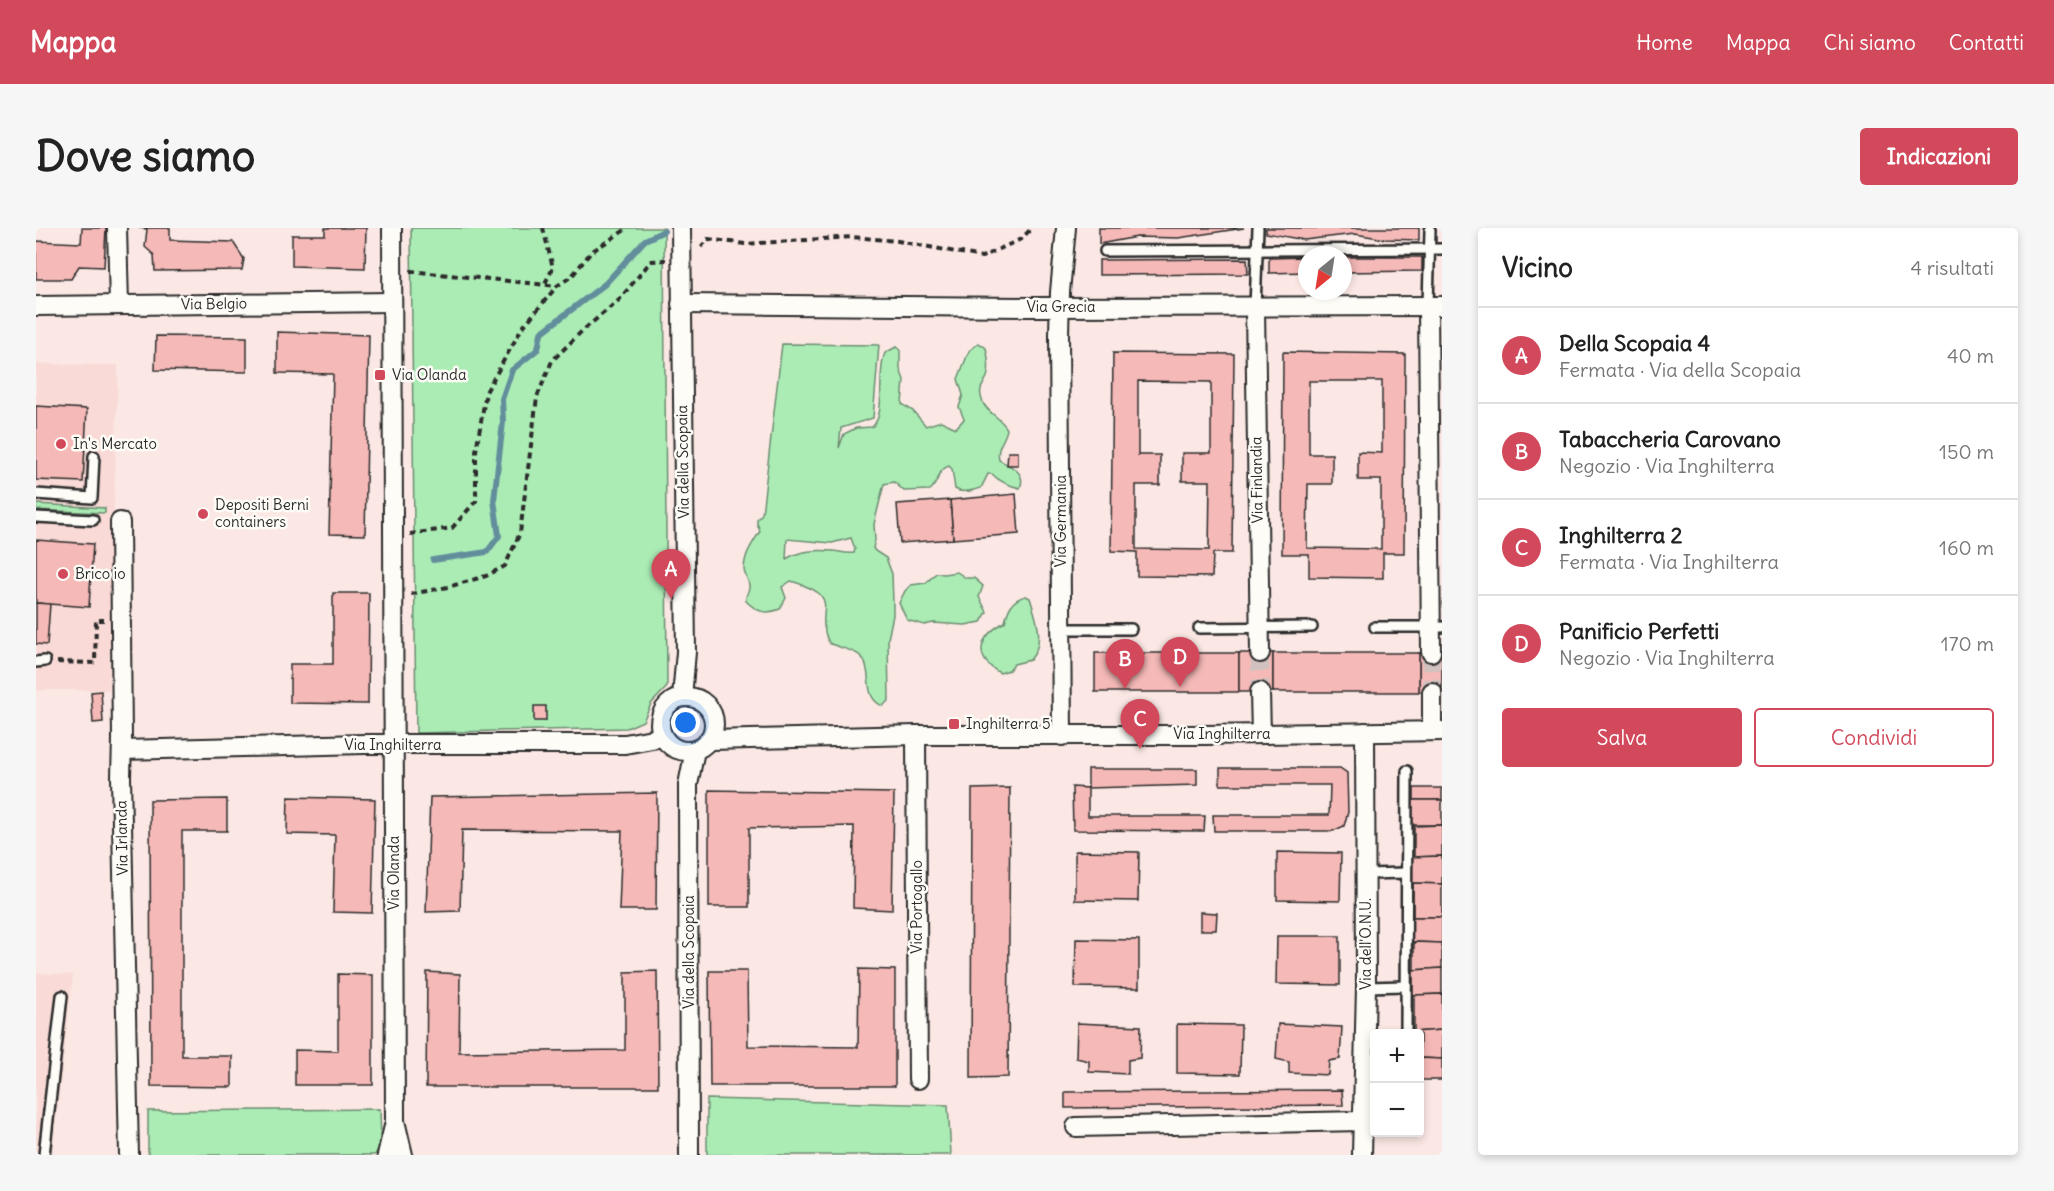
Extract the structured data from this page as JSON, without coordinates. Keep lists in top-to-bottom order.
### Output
{
  "streets": {
    "street": [
      "Via Belgio",
      "Via Grecia",
      "Via della Scopaia",
      "Via Finlandia",
      "Via Germania",
      "Via Inghilterra",
      "Via Irlanda",
      "Via Olanda",
      "Via Portogallo",
      "Via dell'O.N.U."
    ]
  },
  "crossings": [
    ["Via Belgio", "Via Olanda"],
    ["Via Grecia", "Via della Scopaia"],
    ["Via Grecia", "Via Finlandia"],
    ["Via Grecia", "Via Germania"],
    ["Via della Scopaia", "Via Inghilterra"],
    ["Via Germania", "Via Inghilterra"],
    ["Via Inghilterra", "Via Irlanda"],
    ["Via Inghilterra", "Via Olanda"],
    ["Via Inghilterra", "Via Portogallo"],
    ["Via Inghilterra", "Via dell'O.N.U."]
  ],
  "places": {
    "transit": ["Via Olanda", "Inghilterra 5"],
    "other": ["In's Mercato", "Depositi Berni containers", "Brico io"]
  },
  "north": "bottom left",
  "page": {
    "header": "Mappa",
    "nav": [
      "Home",
      "Mappa",
      "Chi siamo",
      "Contatti"
    ],
    "buttons": [
      "Indicazioni",
      ["Salva", "Condividi"]
    ],
    "title": "Dove siamo",
    "heading": ["Vicino", "4 risultati"],
    "list": [
      {
        "mark": "A",
        "name": "Della Scopaia 4",
        "note": "Fermata · Via della Scopaia",
        "value": "40 m"
      },
      {
        "mark": "B",
        "name": "Tabaccheria Carovano",
        "note": "Negozio · Via Inghilterra",
        "value": "150 m"
      },
      {
        "mark": "C",
        "name": "Inghilterra 2",
        "note": "Fermata · Via Inghilterra",
        "value": "160 m"
      },
      {
        "mark": "D",
        "name": "Panificio Perfetti",
        "note": "Negozio · Via Inghilterra",
        "value": "170 m"
      }
    ],
    "pins": [
      "A",
      "D",
      "B",
      "C"
    ],
    "map_buttons": ["+", "−"]
  }
}
